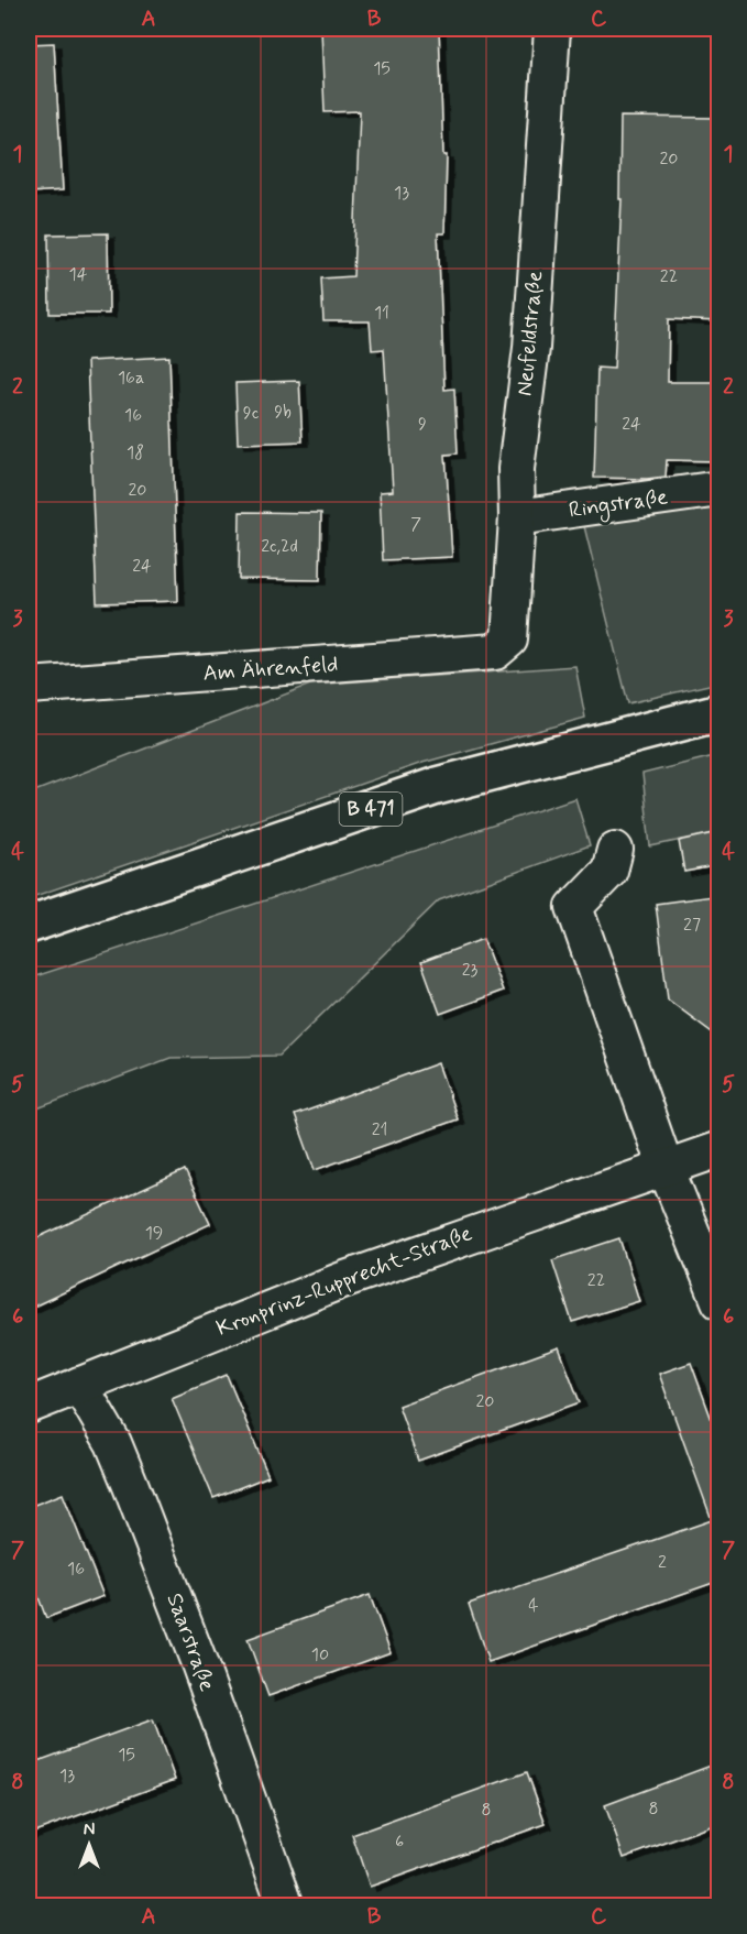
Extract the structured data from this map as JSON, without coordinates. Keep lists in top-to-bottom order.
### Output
{
  "streets": {
    "highway": ["B 471"],
    "street": [
      "Neufeldstraße",
      "Ringstraße",
      "Am Ährenfeld",
      "Kronprinz-Rupprecht-Straße",
      "Saarstraße"
    ]
  },
  "crossings": [
    ["Neufeldstraße", "Ringstraße"],
    ["Neufeldstraße", "Am Ährenfeld"],
    ["Kronprinz-Rupprecht-Straße", "Saarstraße"]
  ],
  "house_numbers": [
    "15",
    "20",
    "13",
    "14",
    "22",
    "11",
    "16a",
    "9b",
    "9c",
    "16",
    "9",
    "24",
    "18",
    "20",
    "7",
    "2c,2d",
    "24",
    "27",
    "23",
    "21",
    "19",
    "22",
    "20",
    "2",
    "16",
    "4",
    "10",
    "15",
    "13",
    "8",
    "8",
    "6"
  ],
  "north": "top",
  "grid": {
    "columns": ["A", "B", "C"],
    "rows": [
      "1",
      "2",
      "3",
      "4",
      "5",
      "6",
      "7",
      "8"
    ]
  }
}
